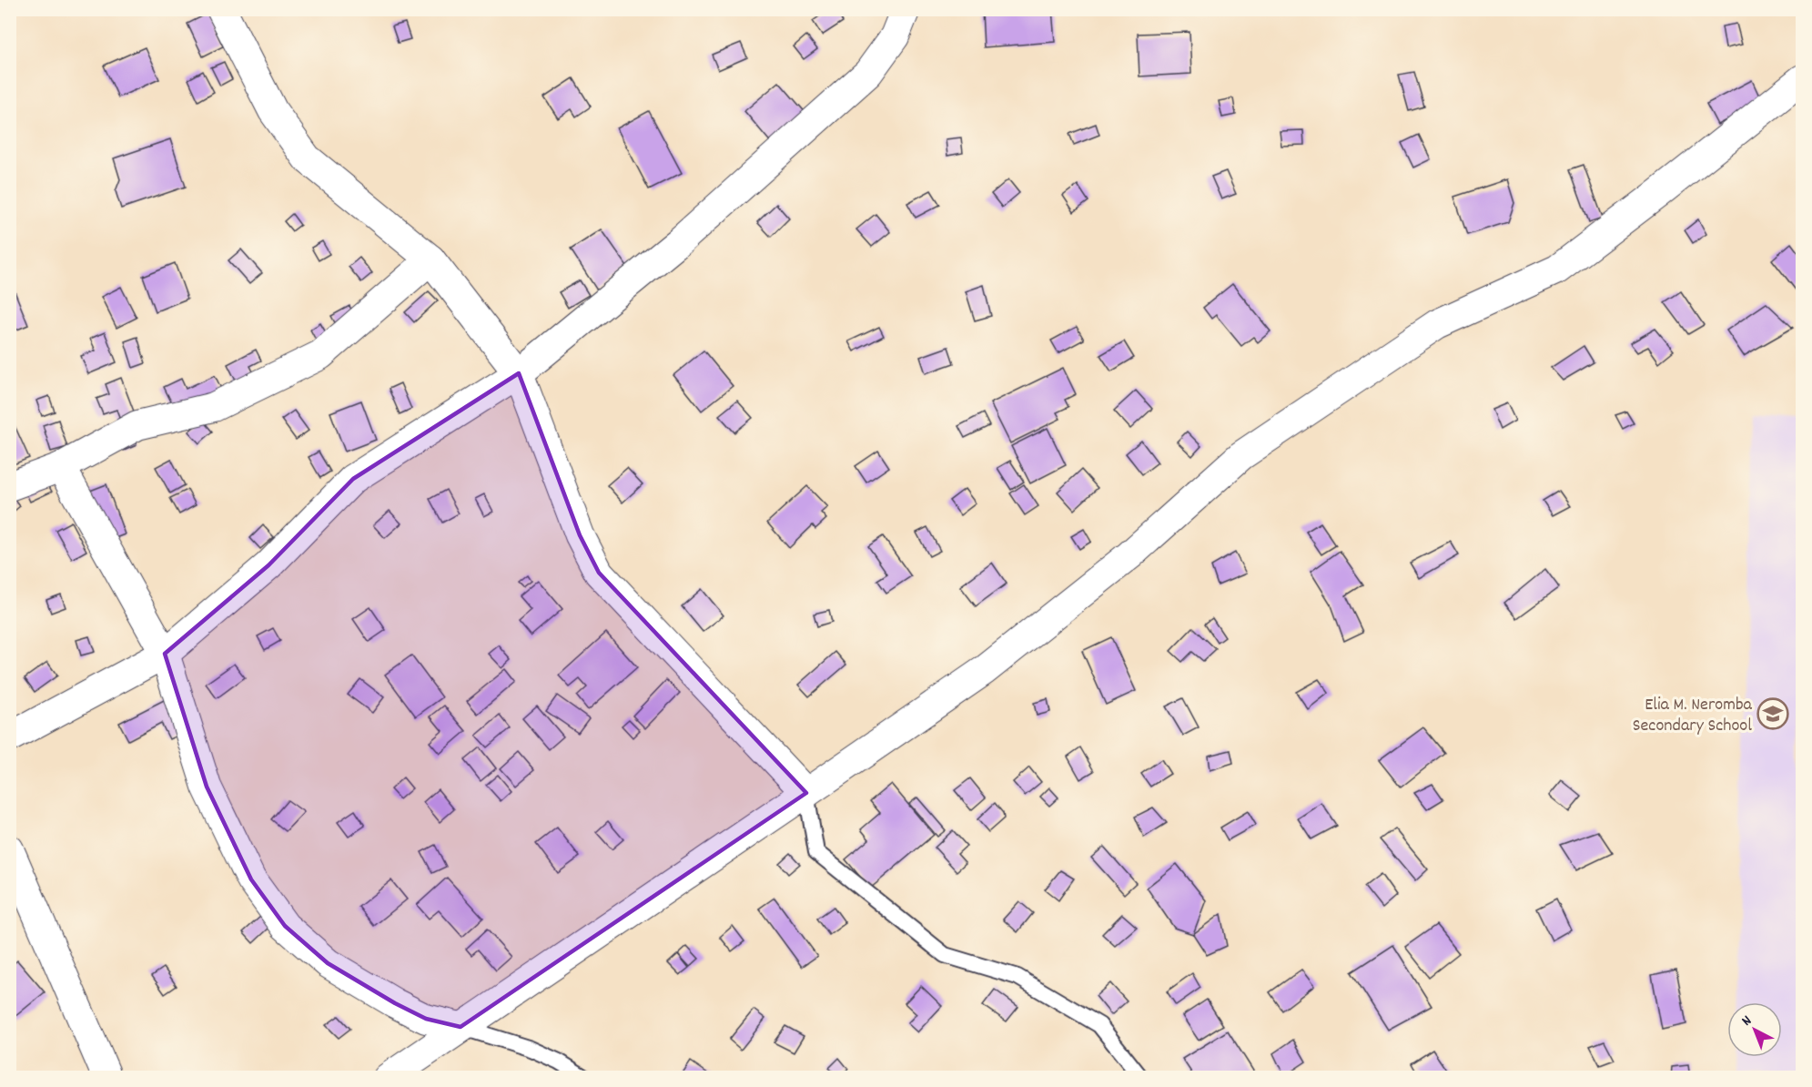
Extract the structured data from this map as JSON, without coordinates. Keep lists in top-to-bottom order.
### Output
{
  "places": {
    "school or university": ["Elia M. Neromba Secondary School"]
  },
  "north": "top left"
}
